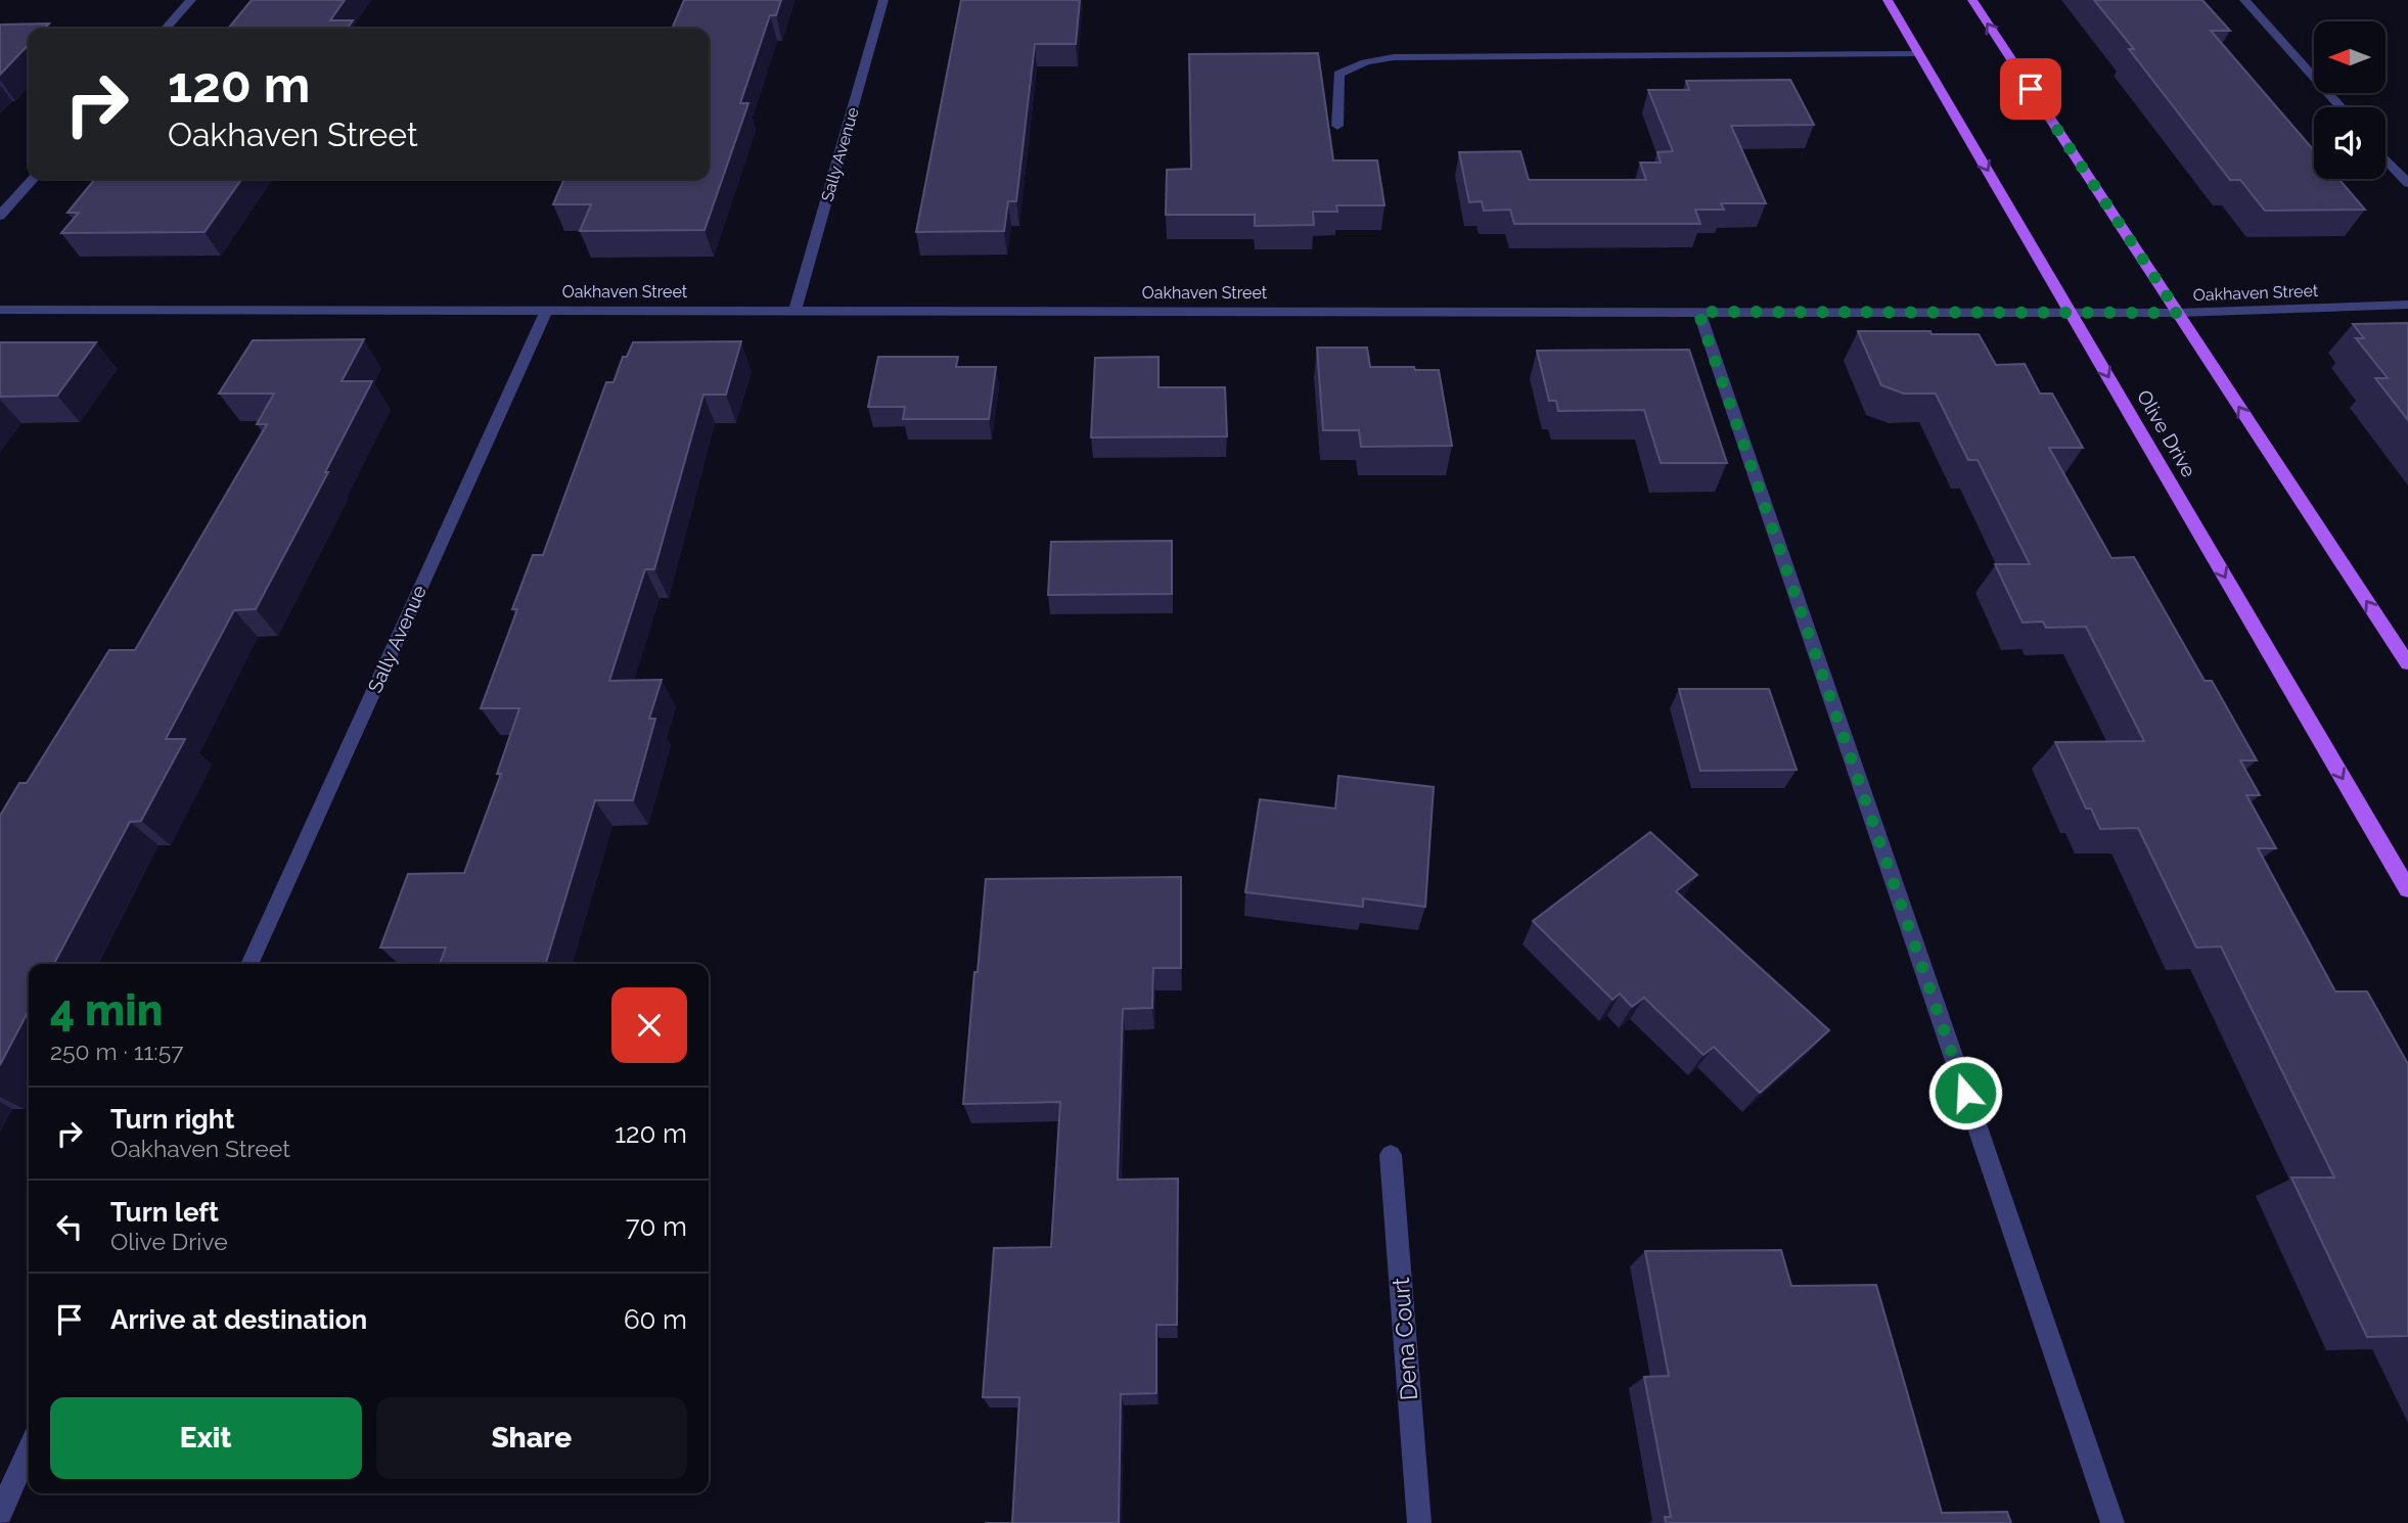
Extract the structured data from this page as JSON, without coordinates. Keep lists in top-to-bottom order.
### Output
{
  "streets": {
    "main road": ["Olive Drive"],
    "street": ["Sally Avenue", "Oakhaven Street", "Dena Court"]
  },
  "crossings": [
    ["Sally Avenue", "Oakhaven Street"],
    ["Oakhaven Street", "Olive Drive"]
  ],
  "north": "left",
  "page": {
    "turn": ["120 m", "Oakhaven Street"],
    "heading": ["4 min", "250 m · 11:57"],
    "list": [
      {
        "name": "Turn right",
        "note": "Oakhaven Street",
        "value": "120 m"
      },
      {
        "name": "Turn left",
        "note": "Olive Drive",
        "value": "70 m"
      },
      {
        "name": "Arrive at destination",
        "value": "60 m"
      }
    ],
    "buttons": ["Exit", "Share"]
  }
}
